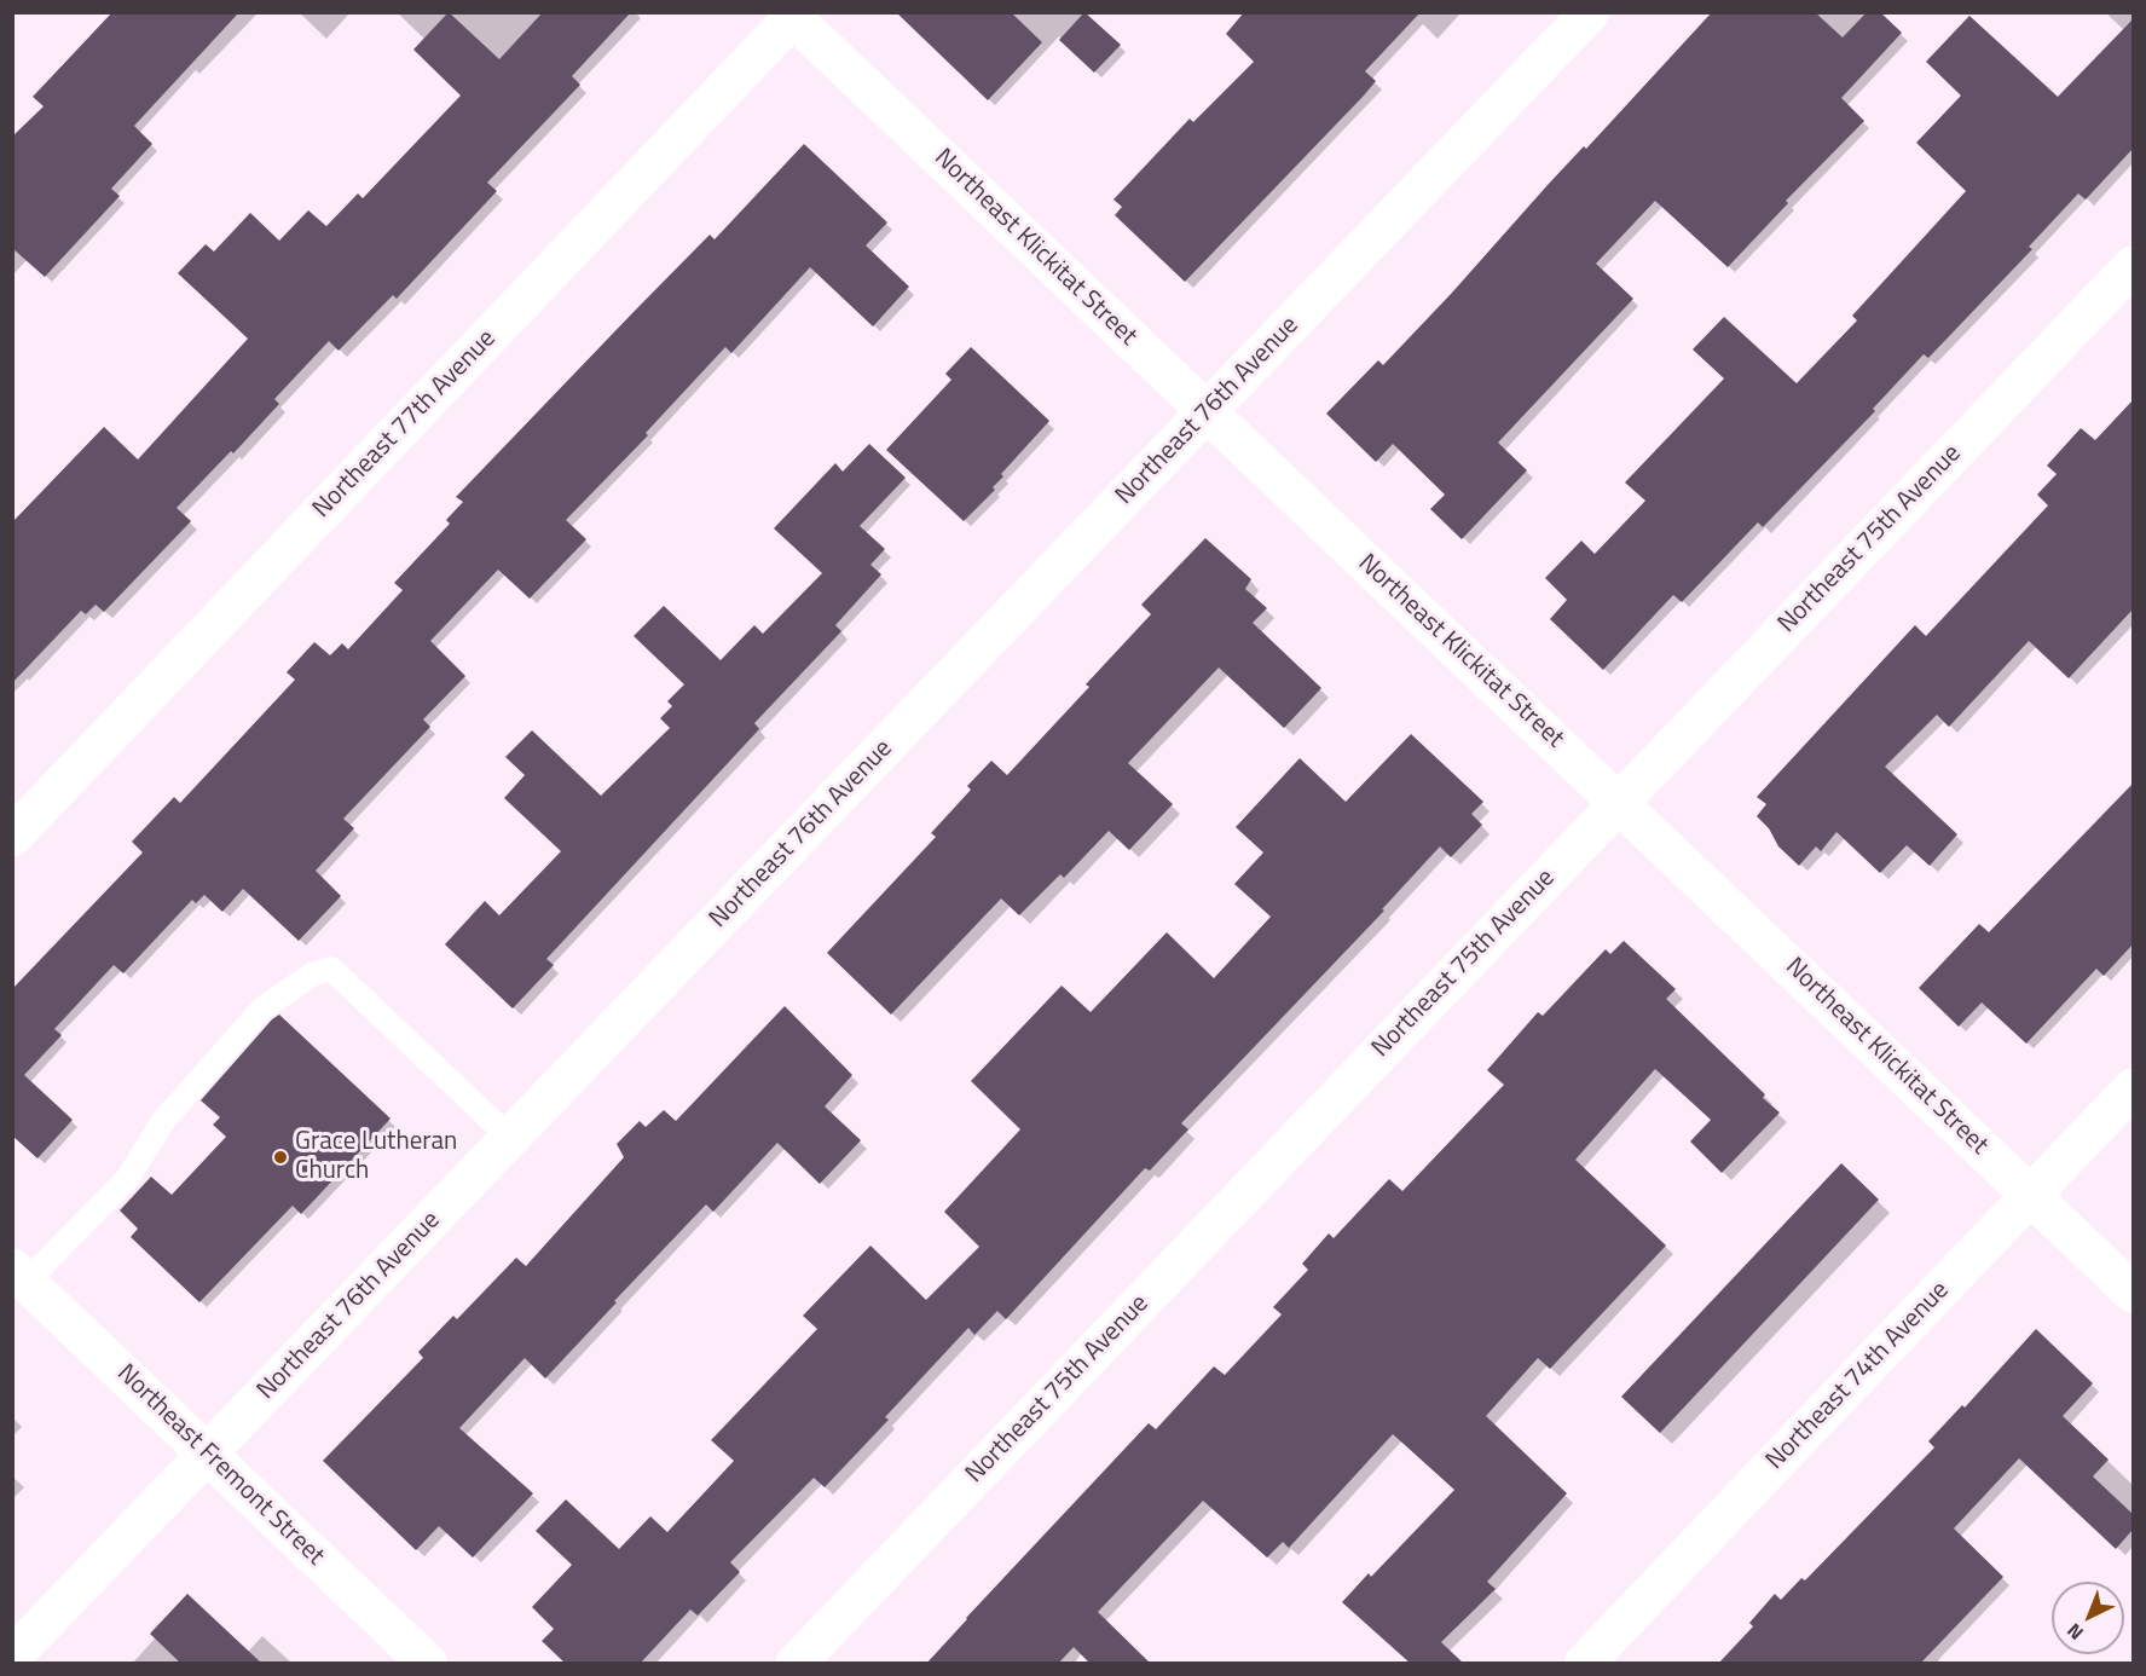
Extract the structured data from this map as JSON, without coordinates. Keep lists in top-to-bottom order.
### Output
{
  "streets": {
    "street": [
      "Northeast Klickitat Street",
      "Northeast 76th Avenue",
      "Northeast 77th Avenue",
      "Northeast 75th Avenue",
      "Northeast 74th Avenue",
      "Northeast Fremont Street"
    ]
  },
  "crossings": [
    ["Northeast Klickitat Street", "Northeast 76th Avenue"],
    ["Northeast Klickitat Street", "Northeast 77th Avenue"],
    ["Northeast Klickitat Street", "Northeast 75th Avenue"],
    ["Northeast Klickitat Street", "Northeast 74th Avenue"],
    ["Northeast 76th Avenue", "Northeast Fremont Street"]
  ],
  "places": ["Grace Lutheran Church"],
  "north": "bottom left"
}
